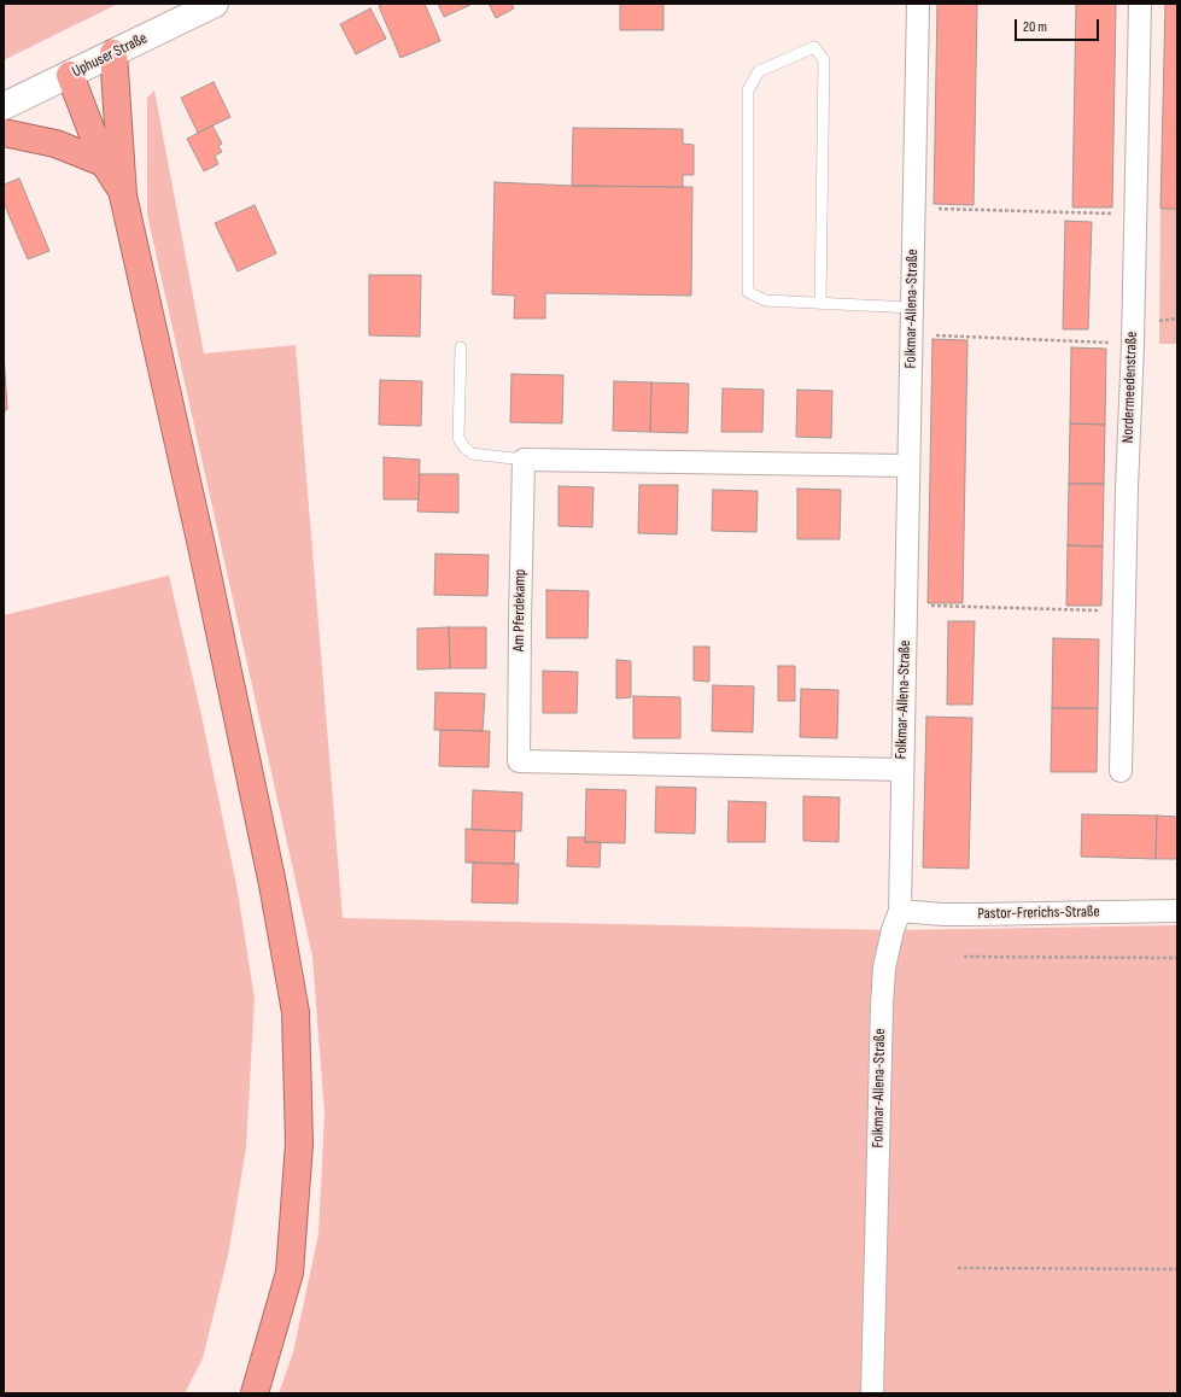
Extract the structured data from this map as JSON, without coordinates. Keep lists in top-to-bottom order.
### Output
{
  "streets": {
    "street": [
      "Uphuser Straße",
      "Folkmar-Allena-Straße",
      "Nordermeedenstraße",
      "Am Pferdekamp",
      "Pastor-Frerichs-Straße"
    ]
  },
  "crossings": [
    ["Folkmar-Allena-Straße", "Am Pferdekamp"],
    ["Folkmar-Allena-Straße", "Pastor-Frerichs-Straße"]
  ],
  "scale_bar": "20 m"
}
